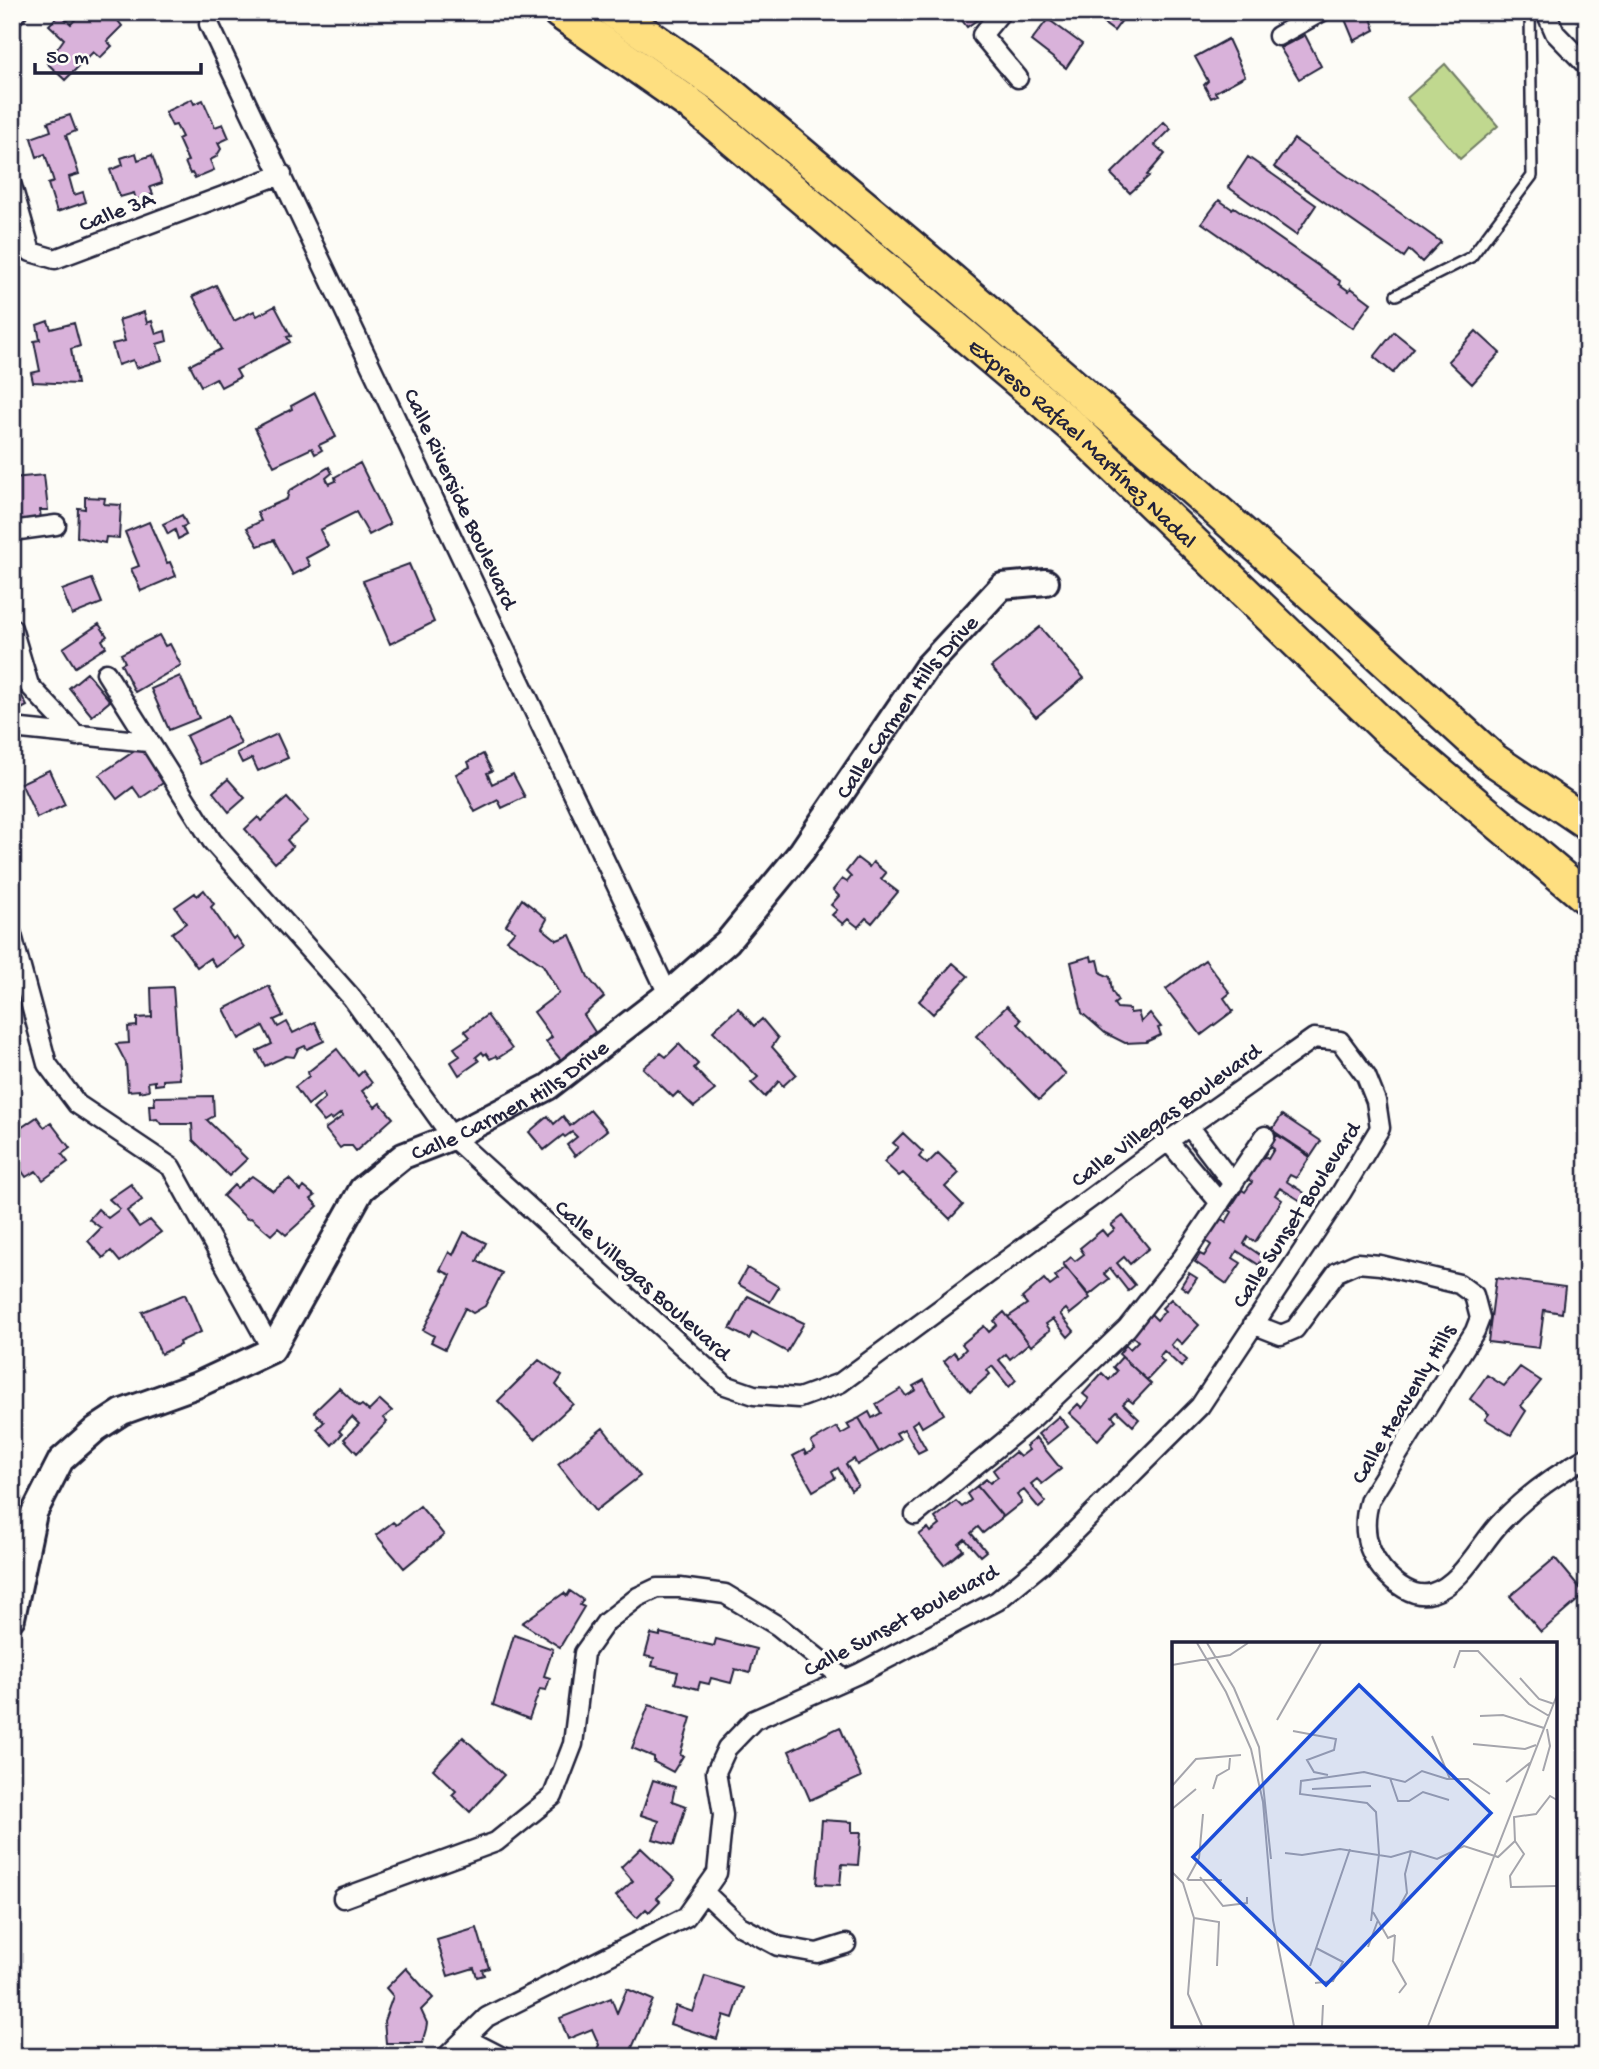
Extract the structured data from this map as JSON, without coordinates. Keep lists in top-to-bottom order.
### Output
{
  "streets": {
    "highway": ["Expreso Rafael Martínez Nadal"],
    "street": [
      "Calle 3A",
      "Calle Riverside Boulevard",
      "Calle Carmen Hills Drive",
      "Calle Villegas Boulevard",
      "Calle Sunset Boulevard",
      "Calle Heavenly Hills"
    ]
  },
  "crossings": [
    ["Calle 3A", "Calle Riverside Boulevard"],
    ["Calle Riverside Boulevard", "Calle Carmen Hills Drive"],
    ["Calle Carmen Hills Drive", "Calle Villegas Boulevard"],
    ["Calle Villegas Boulevard", "Calle Sunset Boulevard"],
    ["Calle Sunset Boulevard", "Calle Heavenly Hills"]
  ],
  "scale_bar": "50 m"
}
